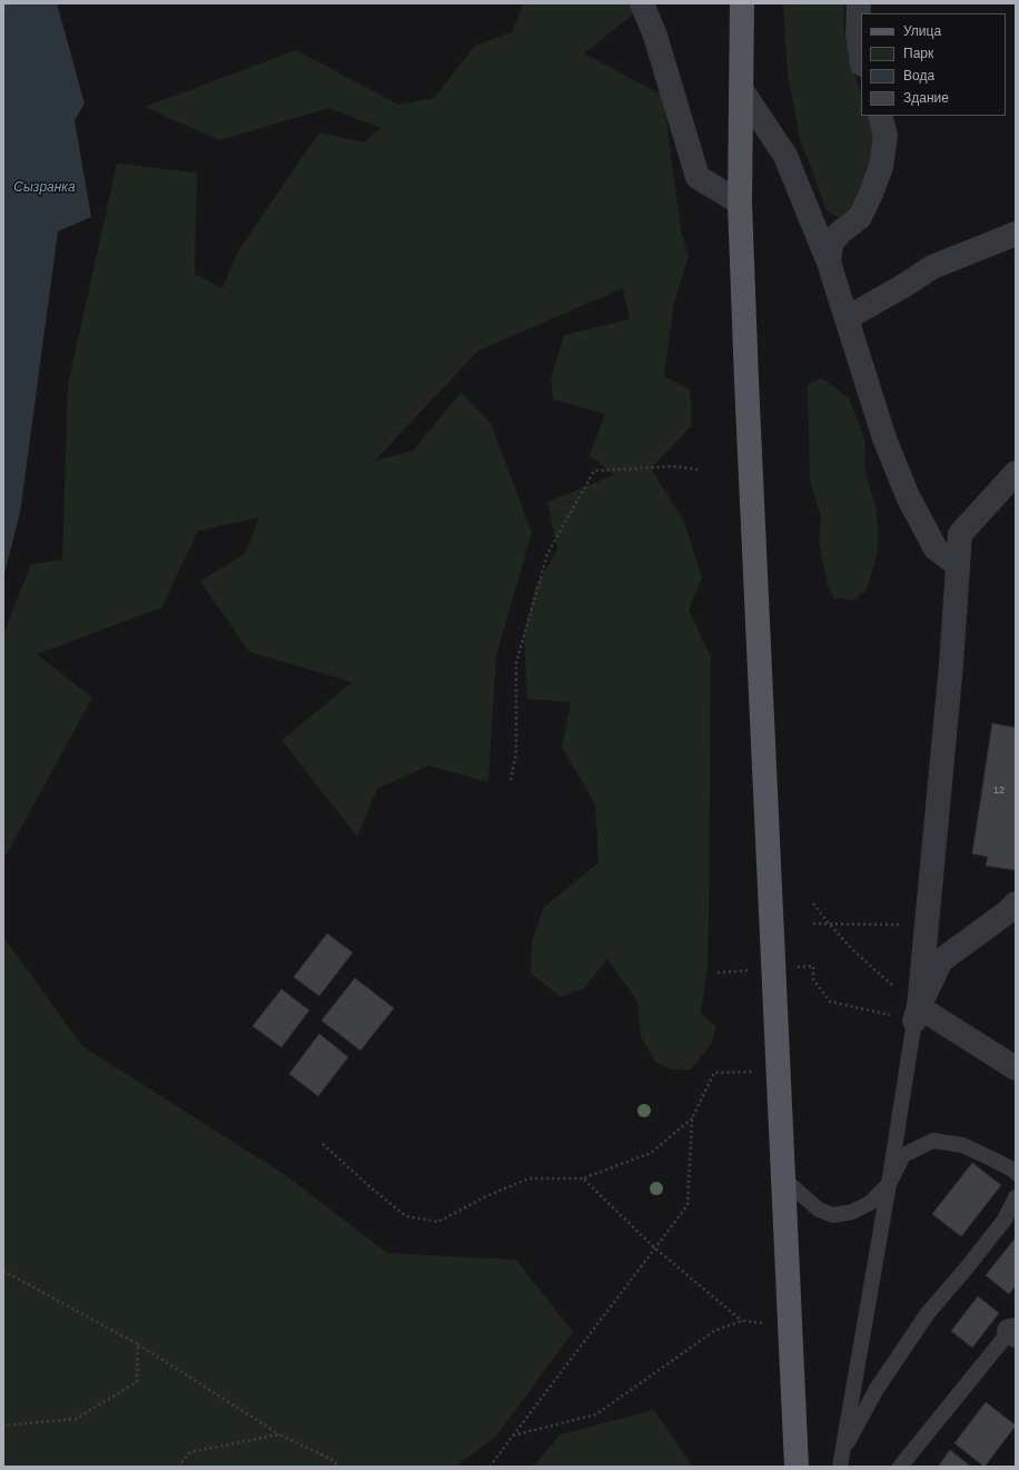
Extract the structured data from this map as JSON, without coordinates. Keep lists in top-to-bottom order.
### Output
{
  "water": ["Сызранка"],
  "house_numbers": ["12"],
  "legend": [
    "Улица",
    "Парк",
    "Вода",
    "Здание"
  ]
}
